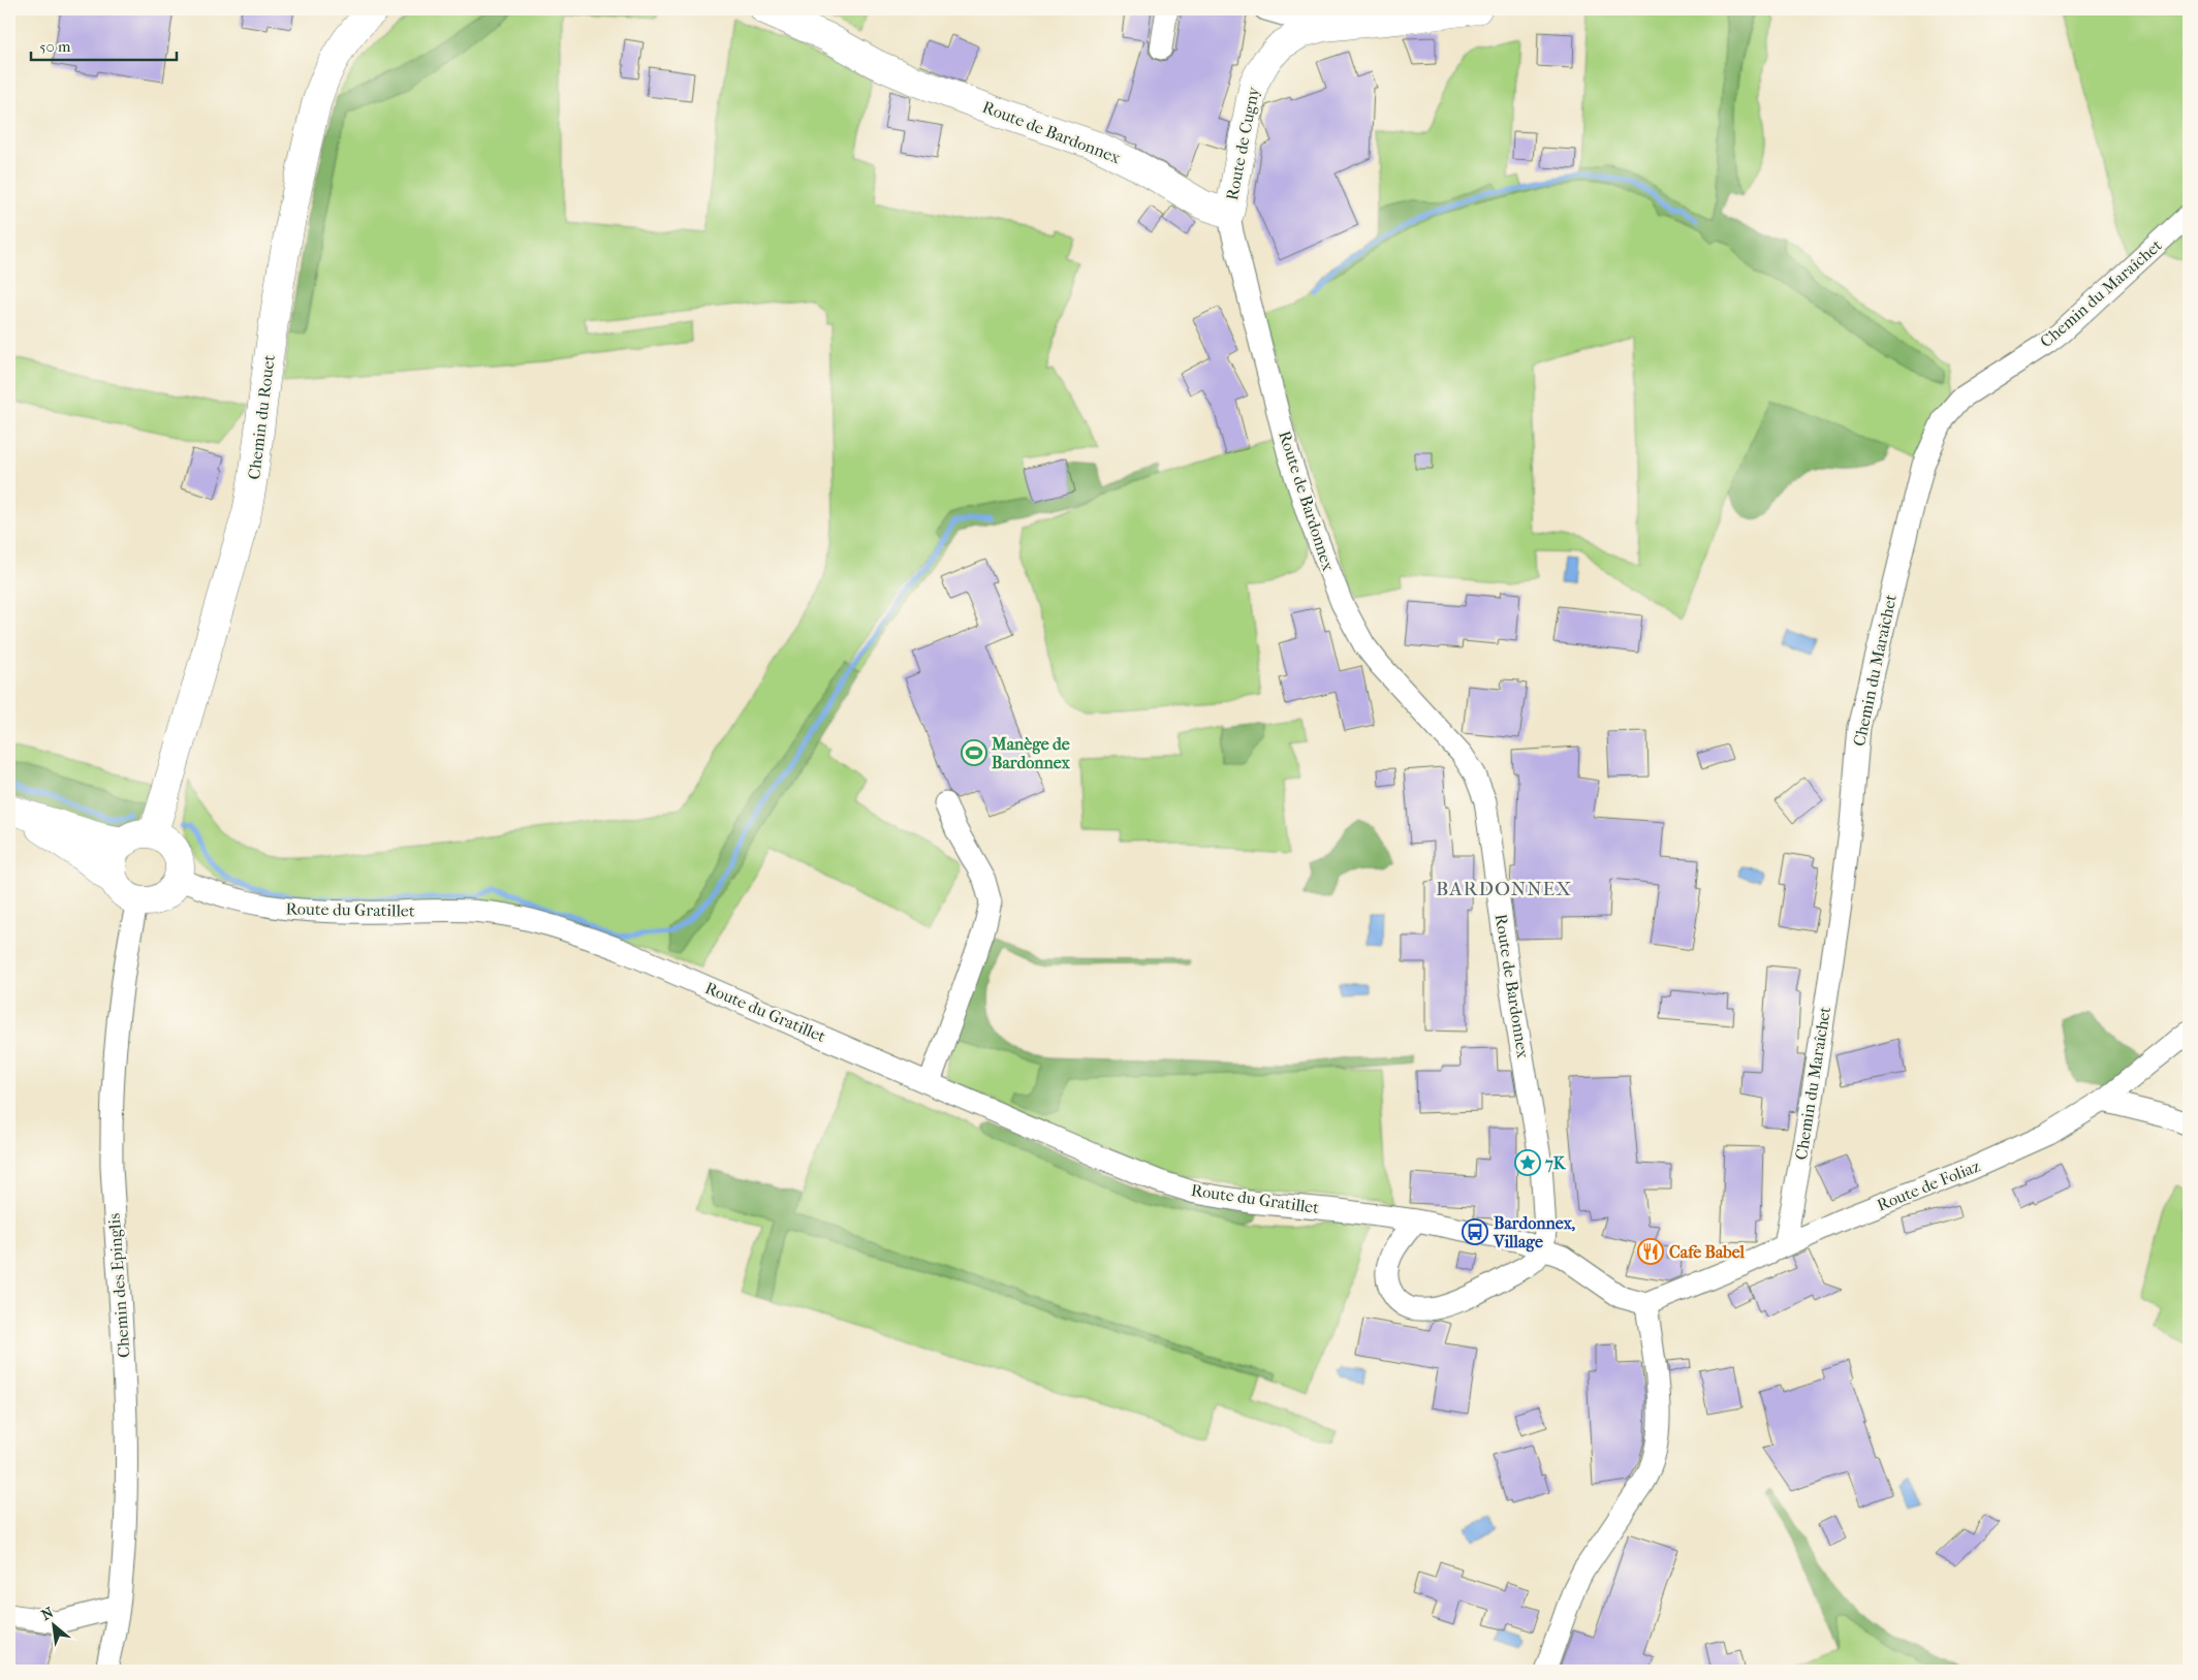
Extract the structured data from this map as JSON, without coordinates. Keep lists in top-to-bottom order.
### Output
{
  "streets": {
    "street": [
      "Route de Bardonnex",
      "Route de Cugny",
      "Chemin du Maraîchet",
      "Chemin du Rouet",
      "Route du Gratillet",
      "Route de Foliaz",
      "Chemin des Epinglis"
    ]
  },
  "crossings": [
    ["Route de Bardonnex", "Route de Cugny"],
    ["Route de Bardonnex", "Route du Gratillet"],
    ["Chemin du Maraîchet", "Route de Foliaz"],
    ["Chemin du Rouet", "Route du Gratillet"],
    ["Chemin du Rouet", "Chemin des Epinglis"],
    ["Route du Gratillet", "Route de Foliaz"],
    ["Route du Gratillet", "Chemin des Epinglis"]
  ],
  "districts": ["BARDONNEX"],
  "places": {
    "sports": ["Manège de Bardonnex"],
    "place": ["7K"],
    "bus stop": ["Bardonnex, Village"],
    "restaurant": ["Cafe Babel"]
  },
  "scale_bar": "50 m",
  "north": "top left"
}
